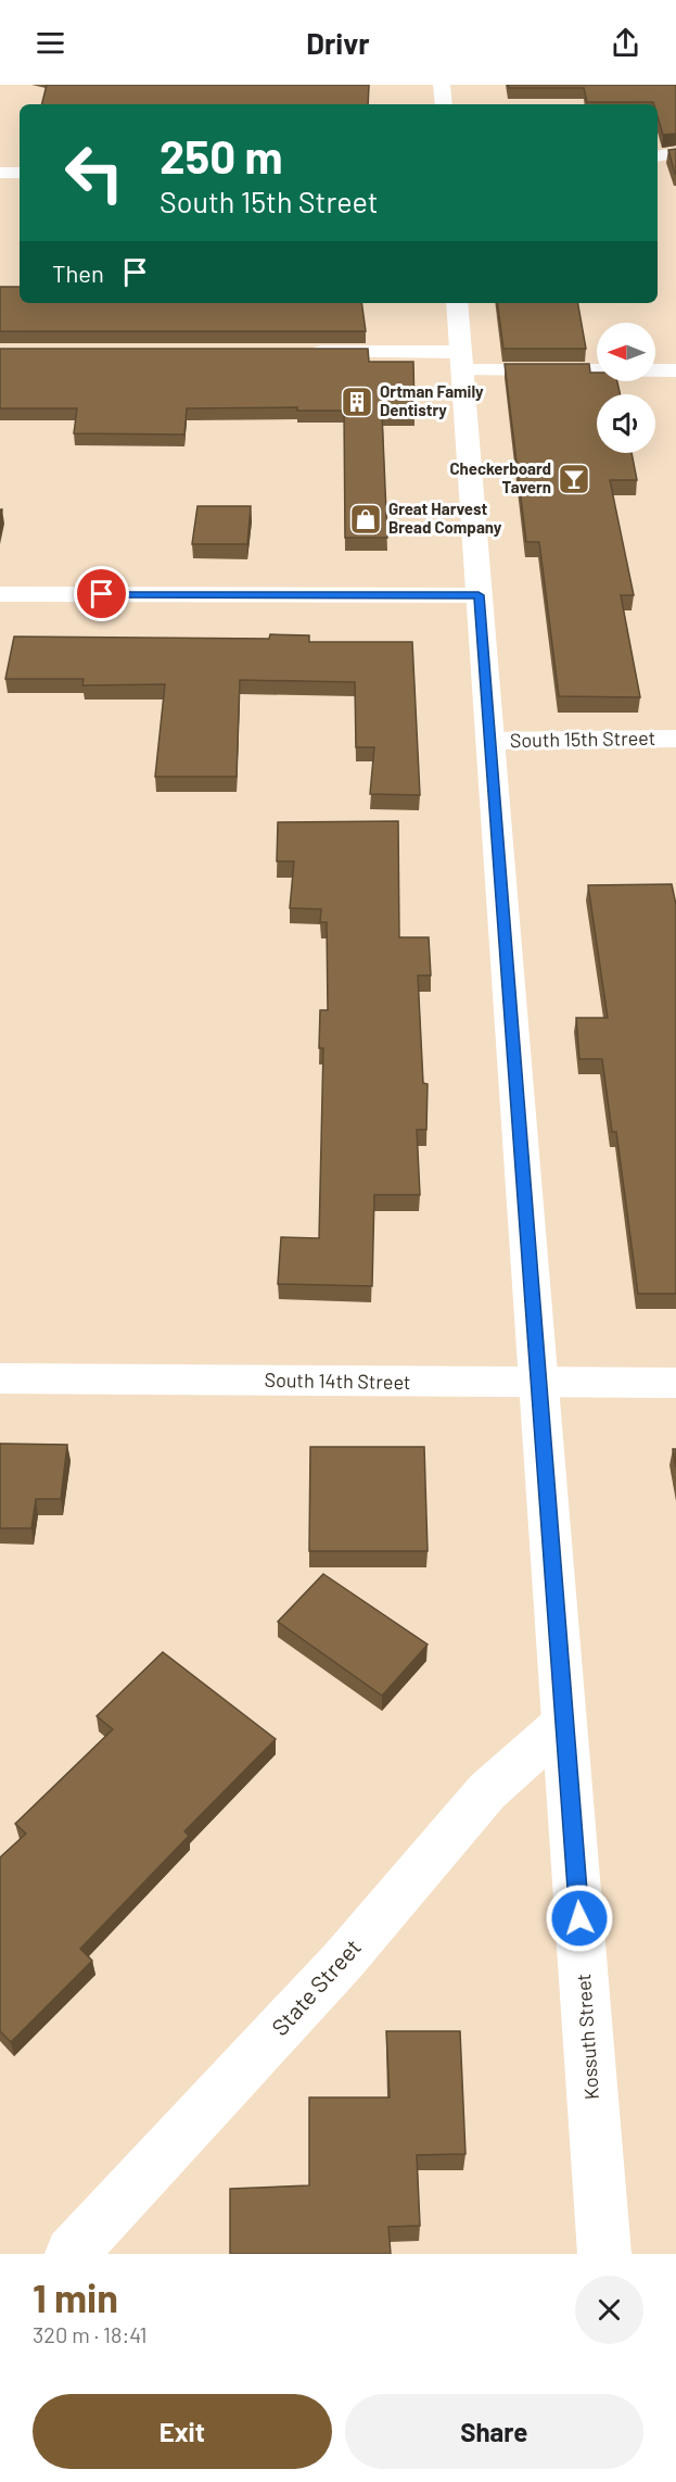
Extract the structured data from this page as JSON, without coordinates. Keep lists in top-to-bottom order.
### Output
{
  "streets": {
    "street": [
      "South 15th Street",
      "South 14th Street",
      "State Street",
      "Kossuth Street"
    ]
  },
  "crossings": [
    ["South 15th Street", "Kossuth Street"],
    ["South 14th Street", "Kossuth Street"],
    ["State Street", "Kossuth Street"]
  ],
  "places": {
    "building": ["Ortman Family Dentistry"],
    "bar": ["Checkerboard Tavern"],
    "shop": ["Great Harvest Bread Company"]
  },
  "north": "left",
  "page": {
    "header": "Drivr",
    "turn": ["250 m", "South 15th Street"],
    "then": "Then",
    "heading": ["1 min", "320 m · 18:41"],
    "buttons": ["Exit", "Share"]
  }
}
